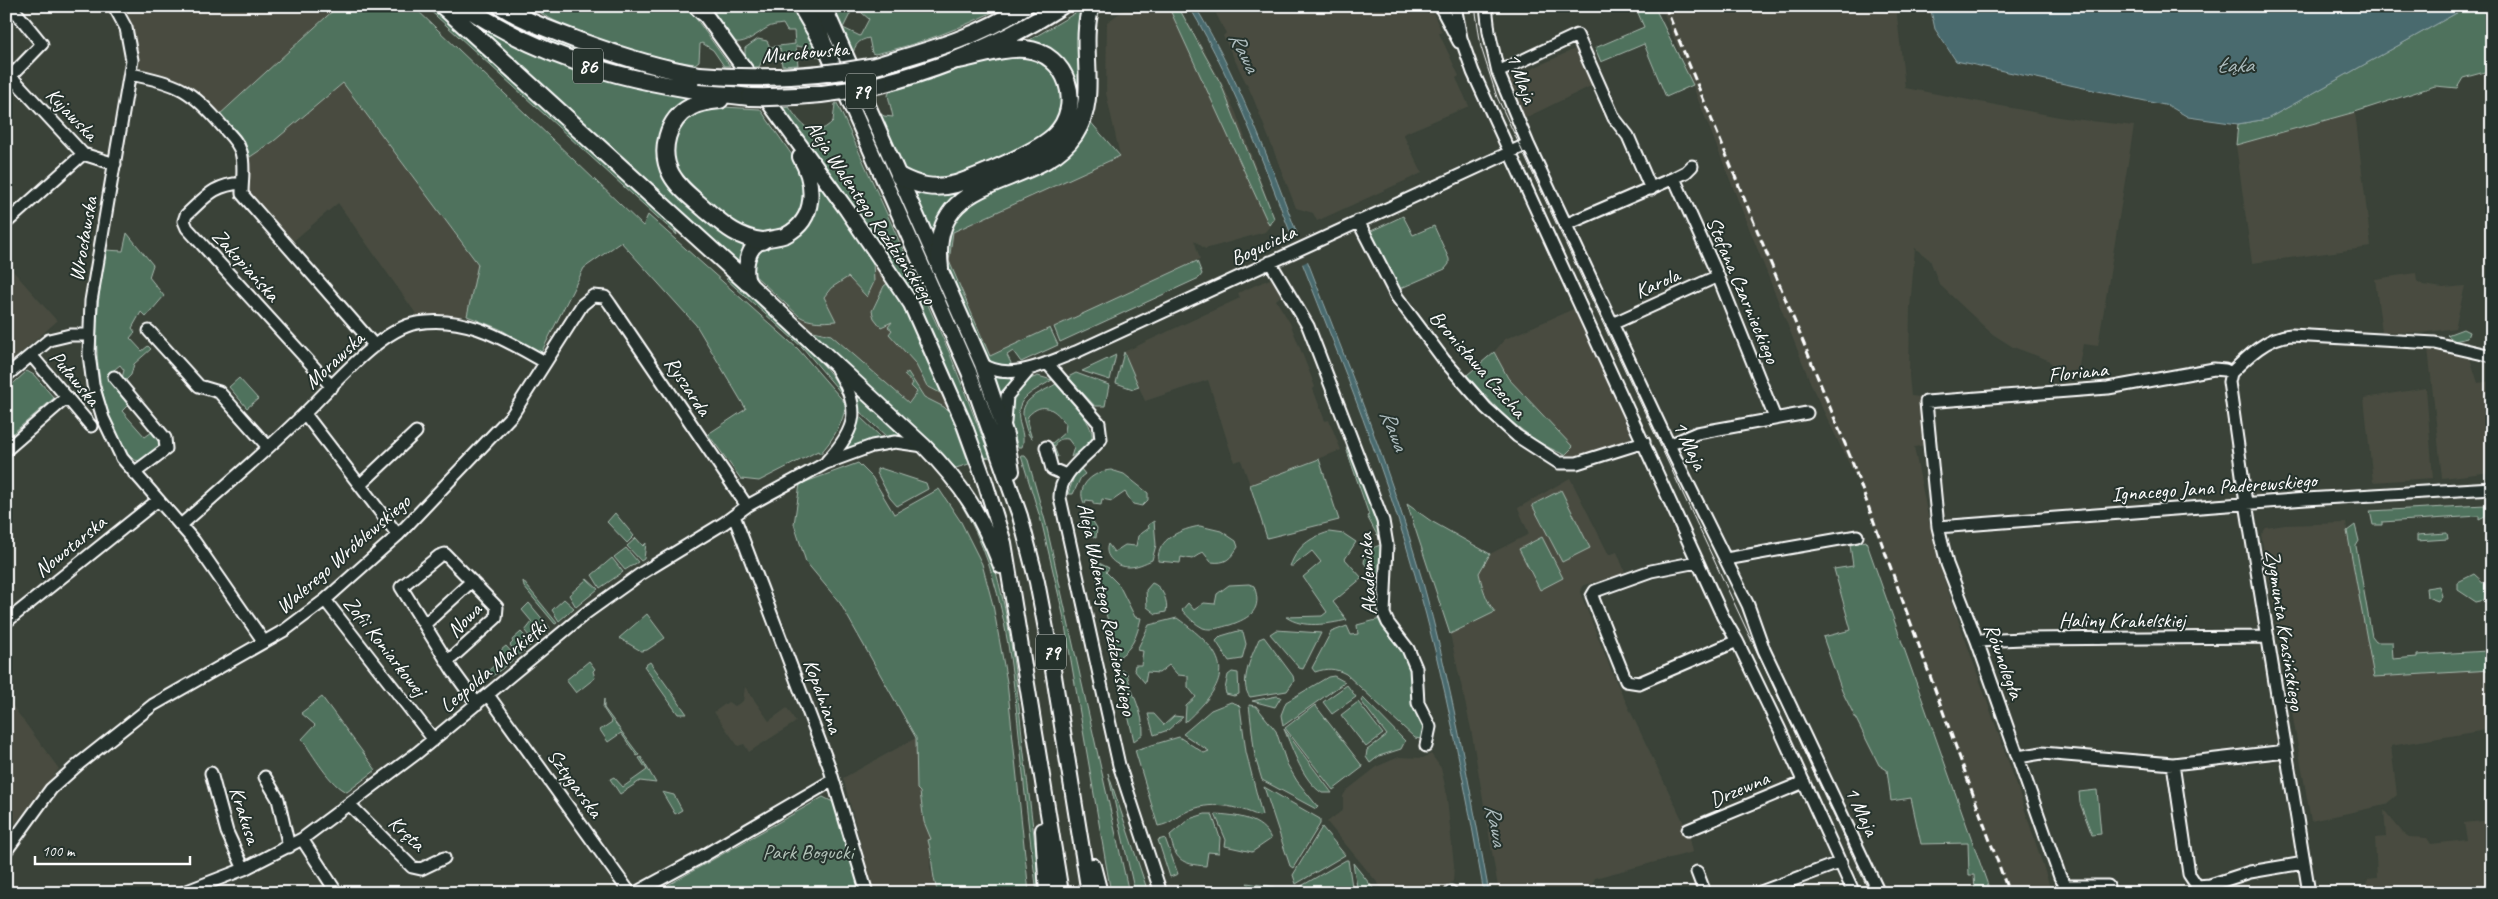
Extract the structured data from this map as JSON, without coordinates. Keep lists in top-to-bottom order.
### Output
{
  "streets": {
    "highway": ["Murckowska", "86"],
    "main road": ["79", "Aleja Walentego Roździeńskiego"],
    "street": [
      "1 Maja",
      "Kujawska",
      "Wrocławska",
      "Bogucicka",
      "Zakopiańska",
      "Karola",
      "Stefana Czarnieckiego",
      "Morawska",
      "Bronisława Czecha",
      "Floriana",
      "Puławska",
      "Ryszarda",
      "Ignacego Jana Paderewskiego",
      "Nowotarska",
      "Walerego Wróblewskiego",
      "Akademicka",
      "Nowa",
      "Haliny Krahelskiej",
      "Zygmunta Krasińskiego",
      "Zofii Koniarkowej",
      "Równoległa",
      "Leopolda Markiefki",
      "Kopalniana",
      "Sztygarska",
      "Drzewna",
      "Krakusa",
      "Kręta"
    ]
  },
  "crossings": [
    ["Murckowska", "86"],
    ["1 Maja", "Bogucicka"],
    ["1 Maja", "Karola"],
    ["1 Maja", "Bronisława Czecha"],
    ["1 Maja", "Drzewna"],
    ["79", "Aleja Walentego Roździeńskiego"],
    ["79", "Bogucicka"],
    ["Kujawska", "Wrocławska"],
    ["Aleja Walentego Roździeńskiego", "Bogucicka"],
    ["Wrocławska", "Zakopiańska"],
    ["Wrocławska", "Morawska"],
    ["Wrocławska", "Puławska"],
    ["Wrocławska", "Nowotarska"],
    ["Wrocławska", "Walerego Wróblewskiego"],
    ["Bogucicka", "Bronisława Czecha"],
    ["Bogucicka", "Akademicka"],
    ["Zakopiańska", "Morawska"],
    ["Karola", "Stefana Czarnieckiego"],
    ["Morawska", "Walerego Wróblewskiego"],
    ["Floriana", "Zygmunta Krasińskiego"],
    ["Floriana", "Równoległa"],
    ["Ryszarda", "Walerego Wróblewskiego"],
    ["Ryszarda", "Leopolda Markiefki"],
    ["Ignacego Jana Paderewskiego", "Zygmunta Krasińskiego"],
    ["Ignacego Jana Paderewskiego", "Równoległa"],
    ["Walerego Wróblewskiego", "Zofii Koniarkowej"],
    ["Nowa", "Leopolda Markiefki"],
    ["Haliny Krahelskiej", "Zygmunta Krasińskiego"],
    ["Haliny Krahelskiej", "Równoległa"],
    ["Zofii Koniarkowej", "Leopolda Markiefki"],
    ["Leopolda Markiefki", "Kopalniana"],
    ["Leopolda Markiefki", "Sztygarska"],
    ["Leopolda Markiefki", "Krakusa"],
    ["Leopolda Markiefki", "Kręta"]
  ],
  "water": ["Rawa", "Łąka"],
  "parks": ["Park Bogucki"],
  "scale_bar": "100 m"
}
